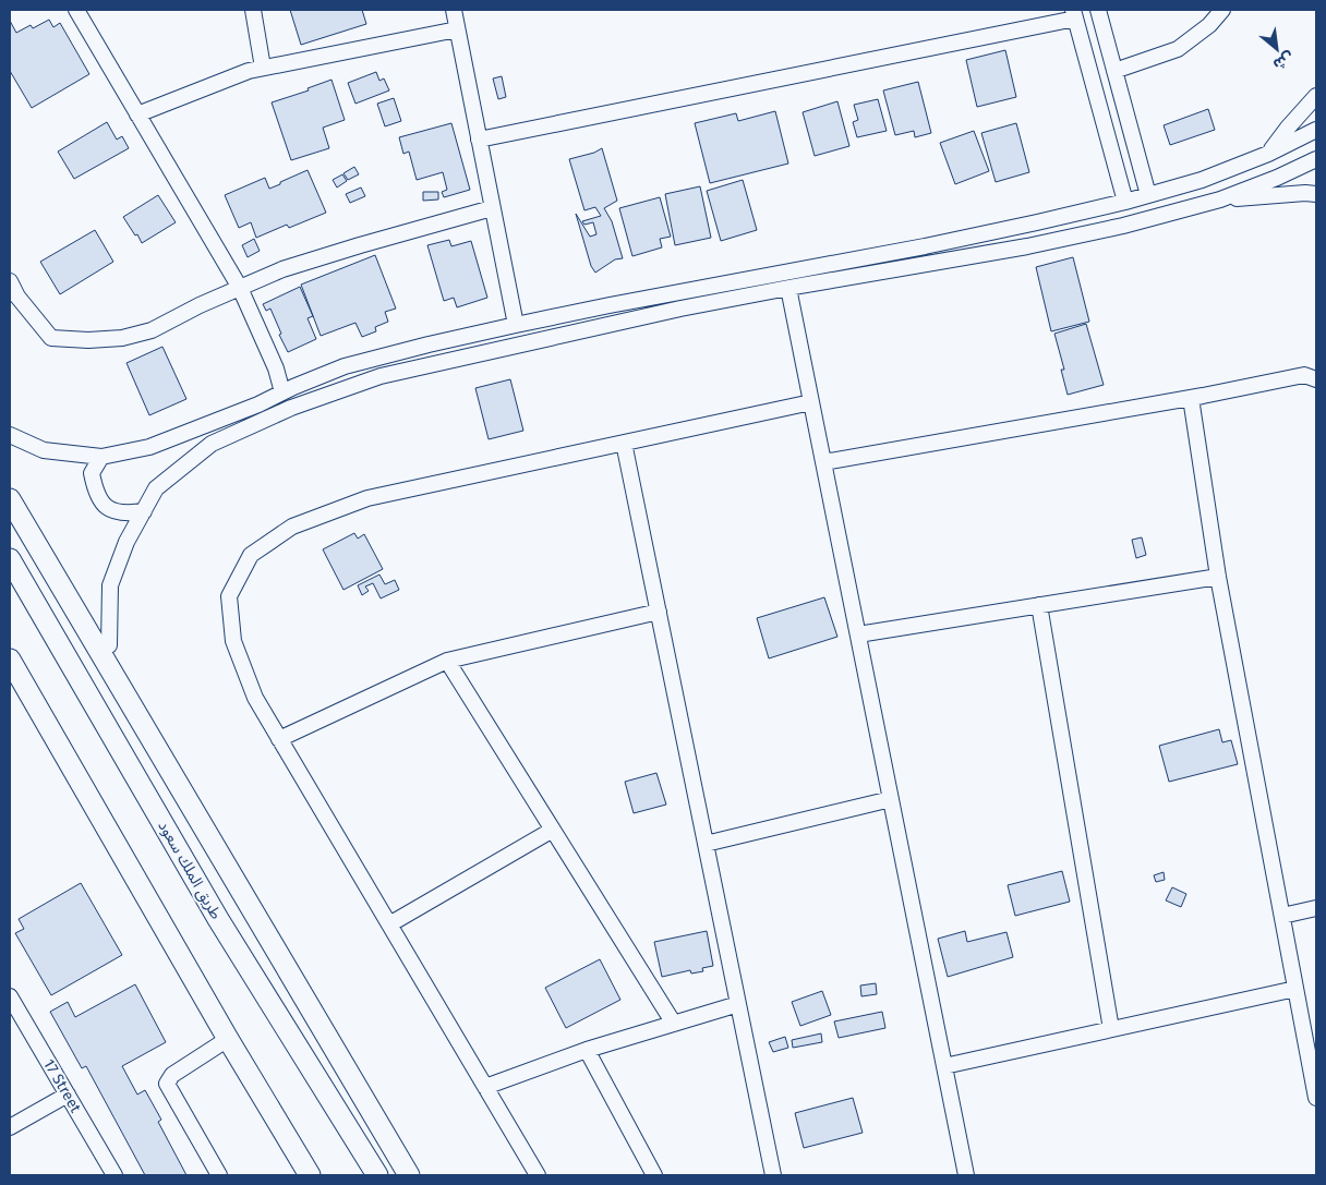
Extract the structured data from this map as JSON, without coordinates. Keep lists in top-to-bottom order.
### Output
{
  "streets": {
    "main road": ["طريق الملك سعود"],
    "street": ["17 Street"]
  },
  "north": "bottom right"
}
